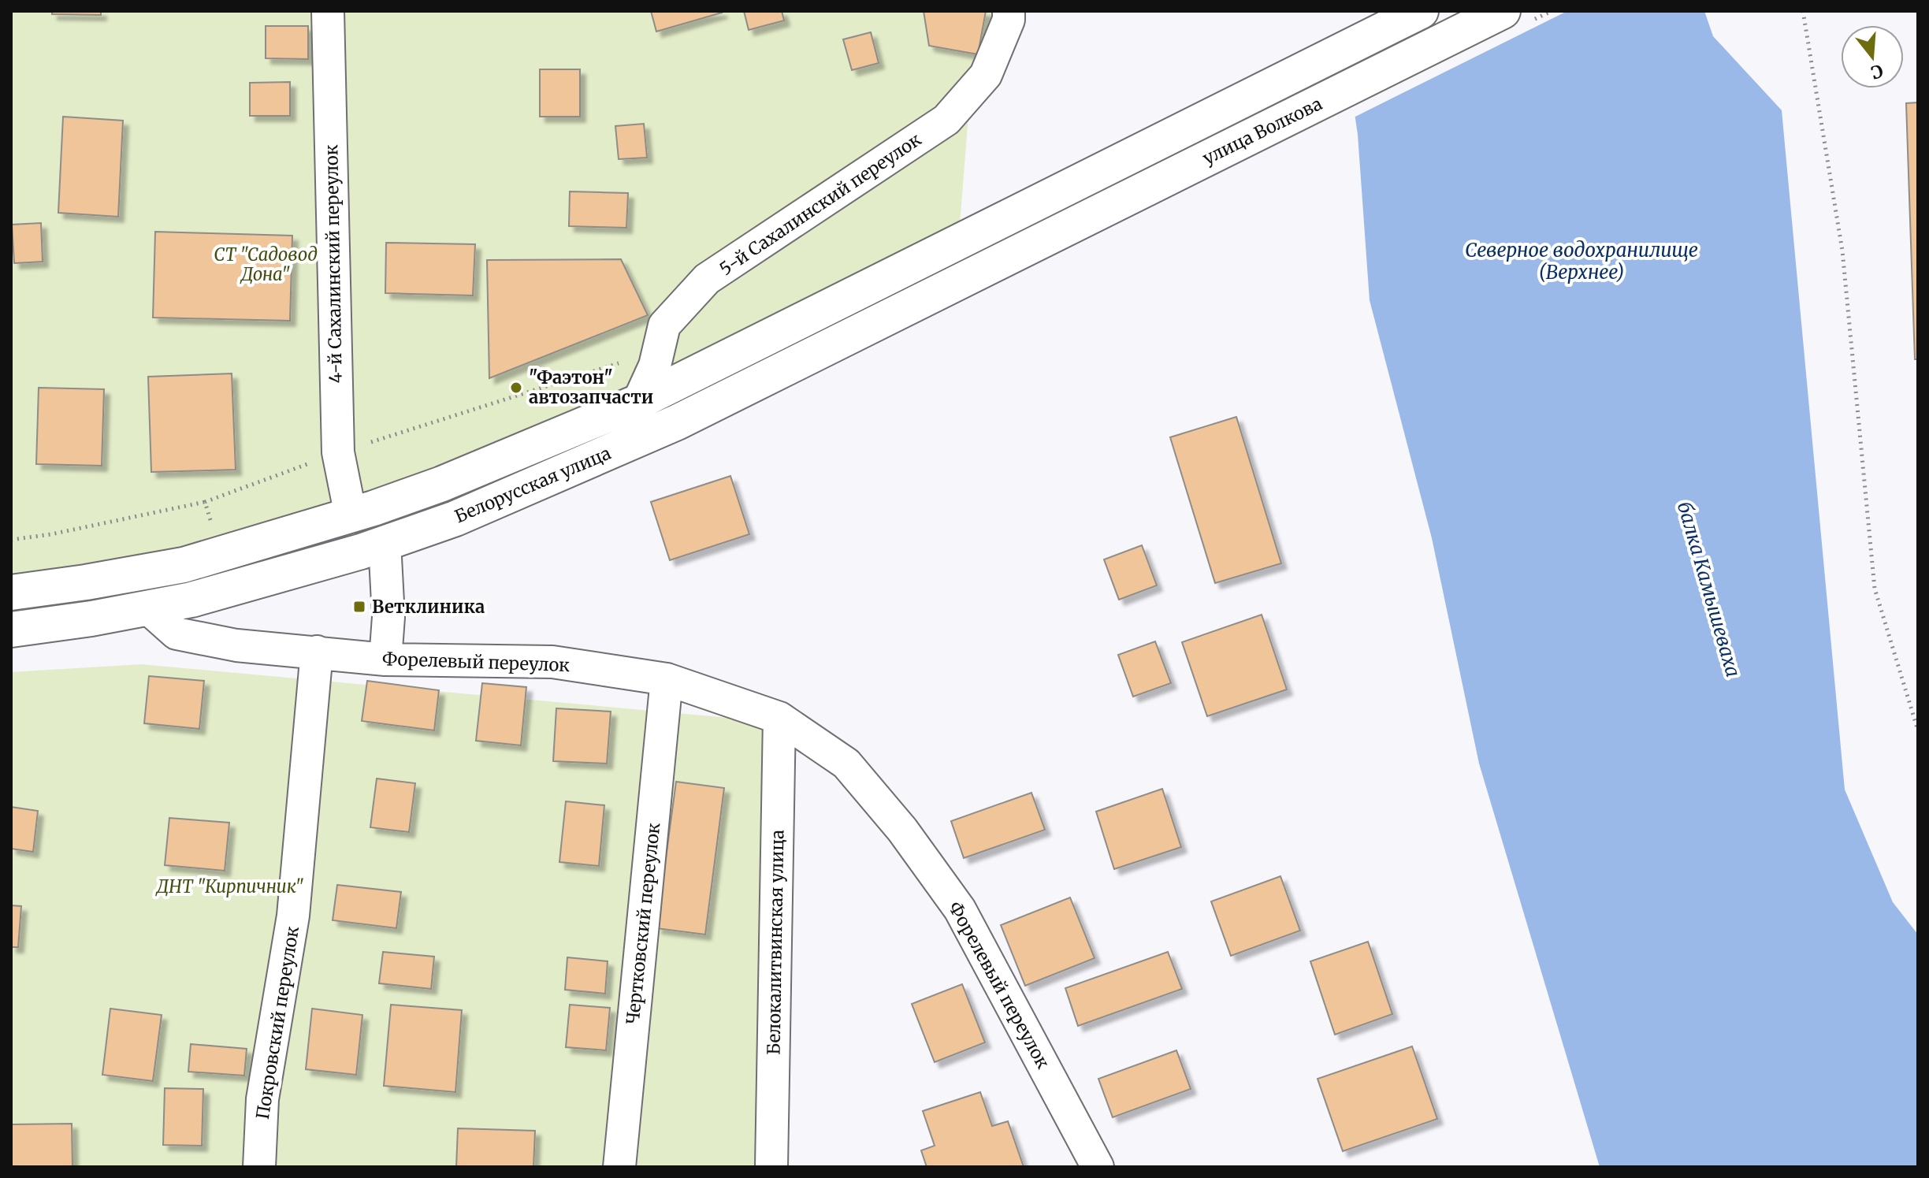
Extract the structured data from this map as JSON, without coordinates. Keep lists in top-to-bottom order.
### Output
{
  "streets": {
    "main road": ["улица Волкова", "Белорусская улица"],
    "street": [
      "5-й Сахалинский переулок",
      "4-й Сахалинский переулок",
      "Форелевый переулок",
      "Чертковский переулок",
      "Белокалитвинская улица",
      "Покровский переулок"
    ]
  },
  "crossings": [
    ["улица Волкова", "Белорусская улица"],
    ["5-й Сахалинский переулок", "Белорусская улица"],
    ["4-й Сахалинский переулок", "Белорусская улица"],
    ["Белорусская улица", "Форелевый переулок"],
    ["Форелевый переулок", "Чертковский переулок"],
    ["Форелевый переулок", "Белокалитвинская улица"],
    ["Форелевый переулок", "Покровский переулок"]
  ],
  "water": ["Северное водохранилище (Верхнее)", "балка Камышеваха"],
  "parks": ["СТ \"Садовод Дона\"", "ДНТ \"Кирпичник\""],
  "places": {
    "other": ["\"Фаэтон\" автозапчасти"],
    "transit": ["Ветклиника"]
  },
  "north": "bottom"
}
